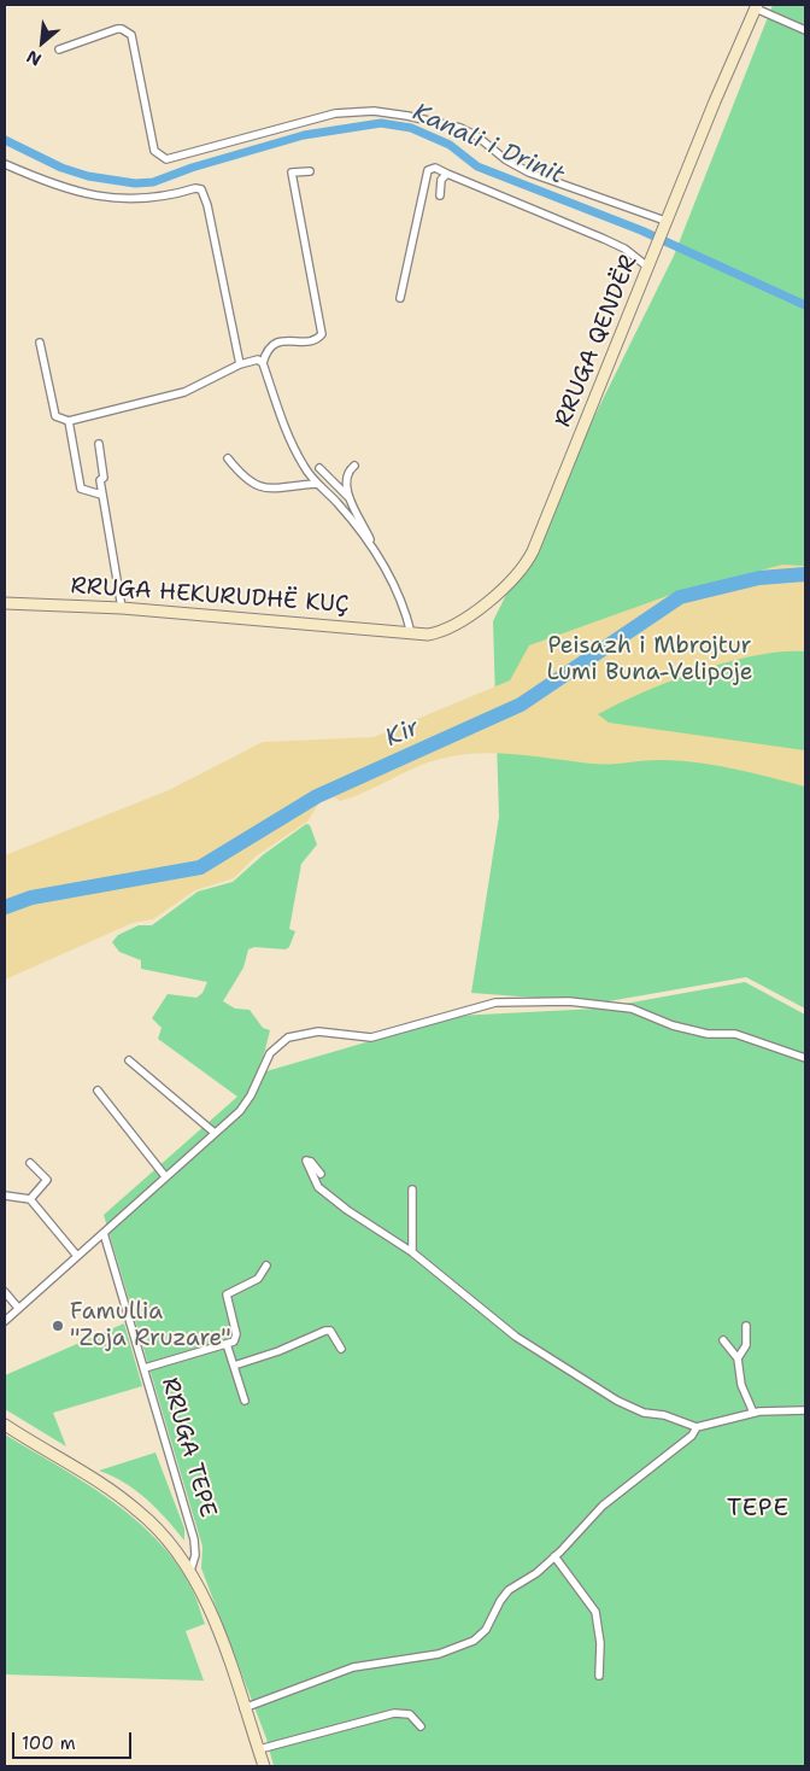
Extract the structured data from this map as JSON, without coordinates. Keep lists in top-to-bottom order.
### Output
{
  "streets": {
    "street": ["RRUGA QENDËR", "RRUGA HEKURUDHË KUÇ", "RRUGA TEPE"]
  },
  "crossings": [
    ["RRUGA QENDËR", "RRUGA HEKURUDHË KUÇ"]
  ],
  "districts": ["TEPE"],
  "water": ["Kanali i Drinit", "Kir"],
  "parks": ["Peisazh i Mbrojtur Lumi Buna-Velipoje"],
  "places": ["Famullia \"Zoja Rruzare\""],
  "scale_bar": "100 m",
  "north": "bottom left"
}
